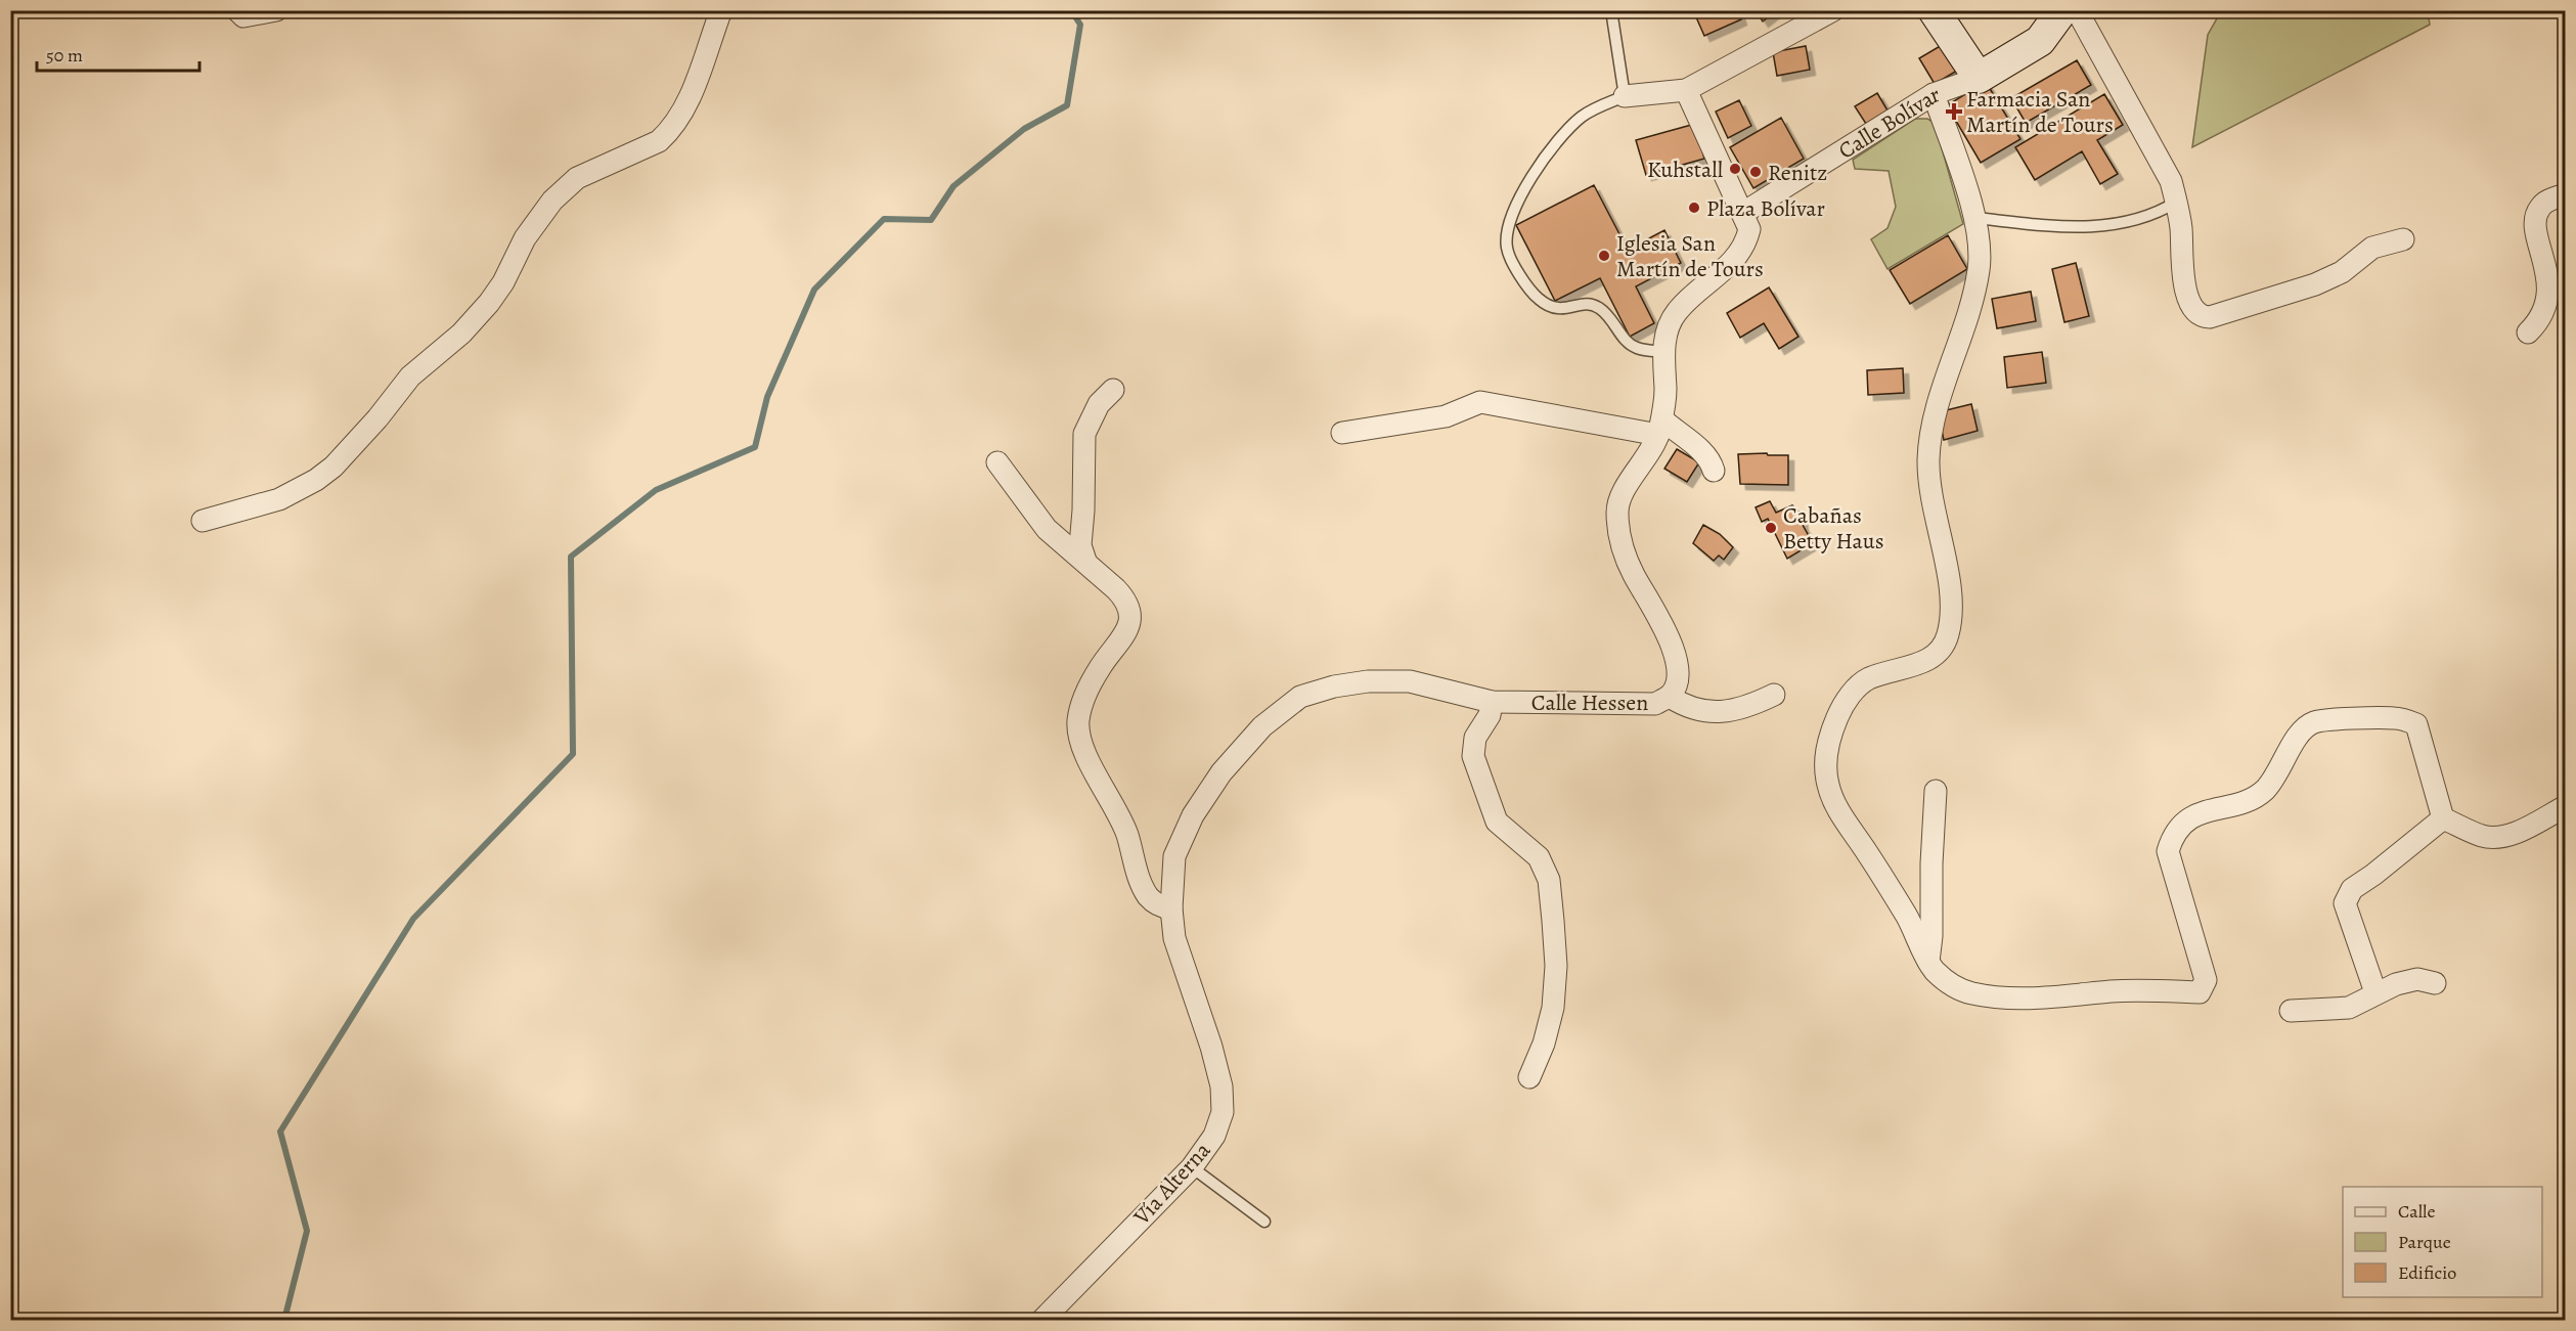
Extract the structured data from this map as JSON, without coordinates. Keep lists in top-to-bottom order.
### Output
{
  "streets": {
    "street": ["Calle Bolívar", "Calle Hessen", "Vía Alterna"]
  },
  "crossings": [
    ["Calle Bolívar", "Calle Hessen"],
    ["Calle Hessen", "Vía Alterna"]
  ],
  "places": {
    "health": ["Farmacia San Martín de Tours"],
    "other": [
      "Kuhstall",
      "Renitz",
      "Plaza Bolívar",
      "Iglesia San Martín de Tours",
      "Cabañas Betty Haus"
    ]
  },
  "legend": ["Calle", "Parque", "Edificio"],
  "scale_bar": "50 m"
}
